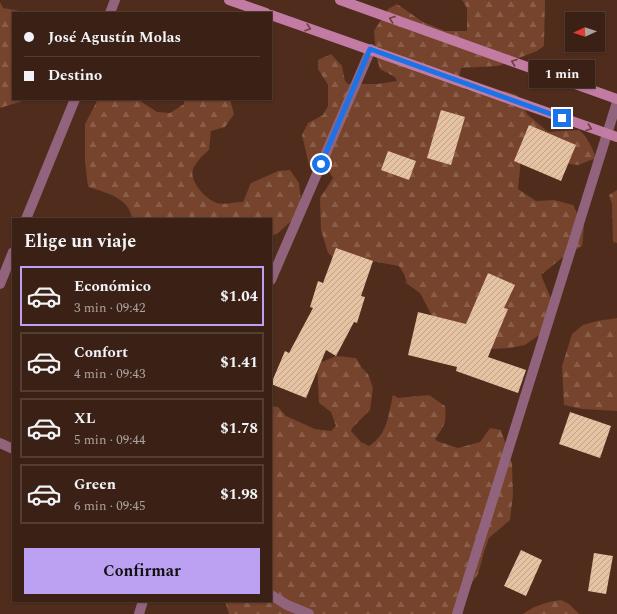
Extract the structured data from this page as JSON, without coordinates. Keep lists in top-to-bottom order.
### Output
{
  "north": "left",
  "page": {
    "banner": ["José Agustín Molas", "Destino"],
    "bubble": "1 min",
    "heading": "Elige un viaje",
    "list": [
      {
        "name": "Económico",
        "note": "3 min · 09:42",
        "value": "$1.04"
      },
      {
        "name": "Confort",
        "note": "4 min · 09:43",
        "value": "$1.41"
      },
      {
        "name": "XL",
        "note": "5 min · 09:44",
        "value": "$1.78"
      },
      {
        "name": "Green",
        "note": "6 min · 09:45",
        "value": "$1.98"
      }
    ],
    "buttons": "Confirmar"
  }
}
